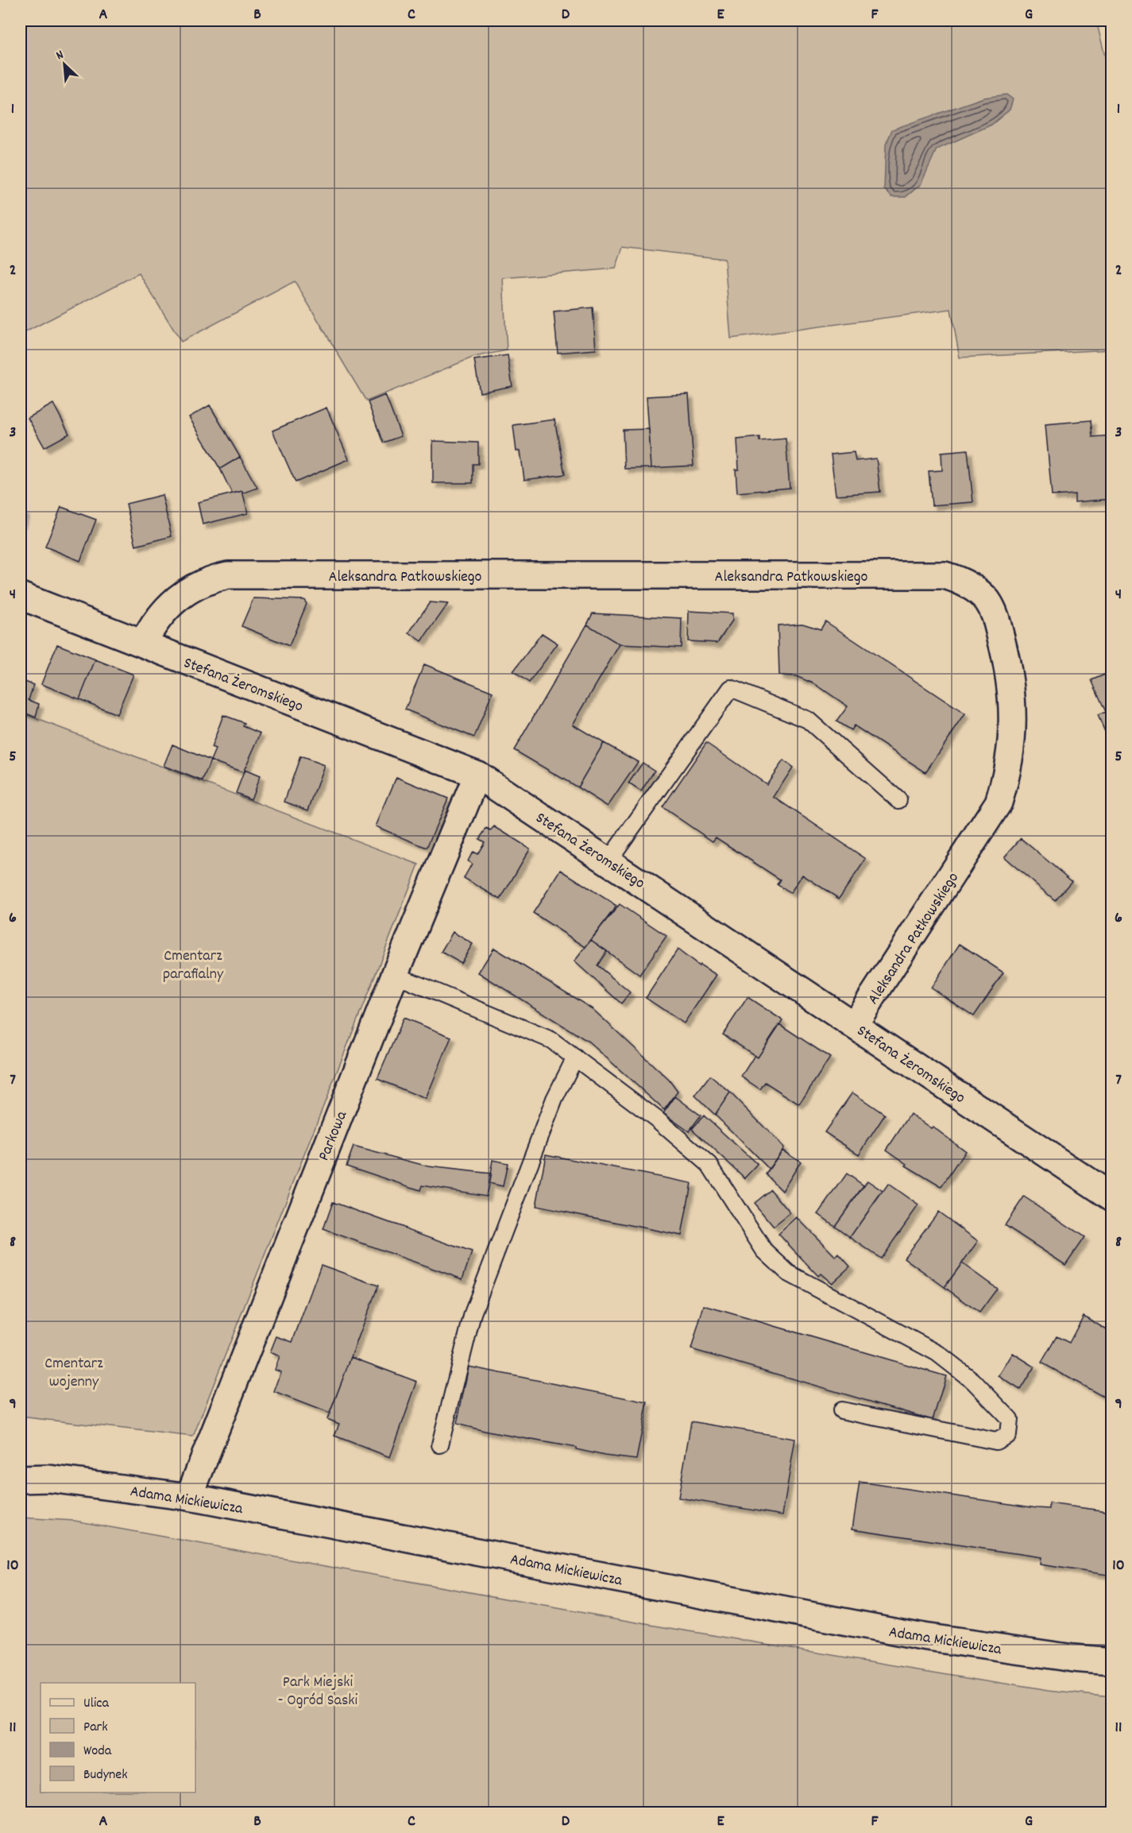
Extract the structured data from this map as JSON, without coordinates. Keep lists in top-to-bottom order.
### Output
{
  "streets": {
    "street": [
      "Aleksandra Patkowskiego",
      "Stefana Żeromskiego",
      "Parkowa",
      "Adama Mickiewicza"
    ]
  },
  "crossings": [
    ["Aleksandra Patkowskiego", "Stefana Żeromskiego"],
    ["Stefana Żeromskiego", "Parkowa"],
    ["Parkowa", "Adama Mickiewicza"]
  ],
  "parks": ["Cmentarz parafialny", "Cmentarz wojenny", "Park Miejski - Ogród Saski"],
  "legend": [
    "Ulica",
    "Park",
    "Woda",
    "Budynek"
  ],
  "north": "top left",
  "grid": {
    "columns": [
      "A",
      "B",
      "C",
      "D",
      "E",
      "F",
      "G"
    ],
    "rows": [
      "1",
      "2",
      "3",
      "4",
      "5",
      "6",
      "7",
      "8",
      "9",
      "10",
      "11"
    ]
  }
}
